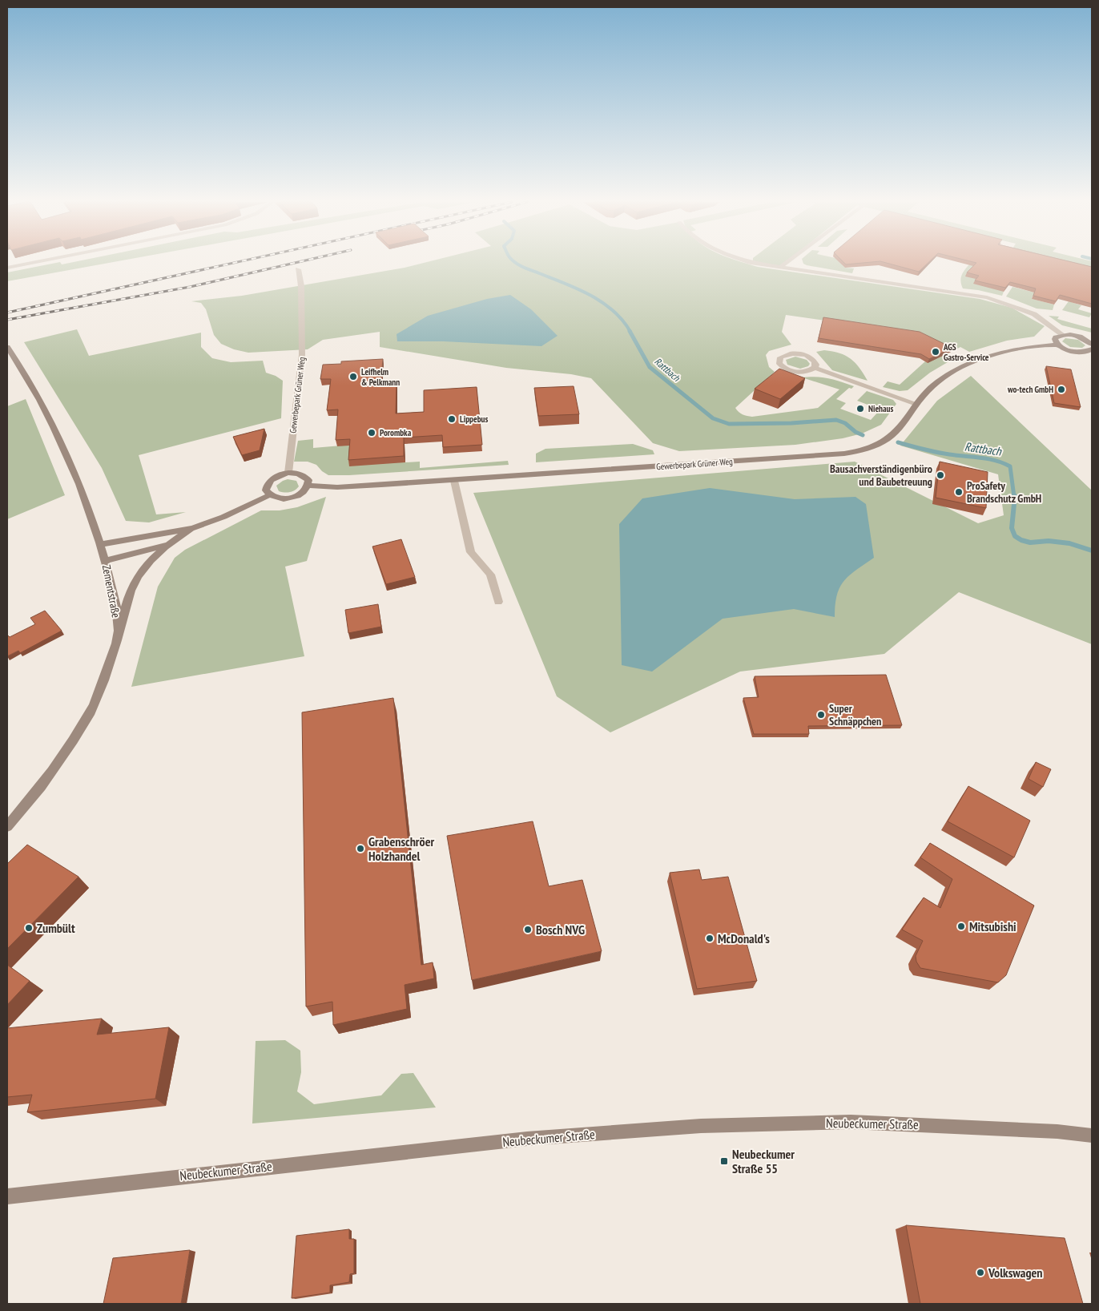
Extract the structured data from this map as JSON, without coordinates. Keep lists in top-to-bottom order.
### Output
{
  "streets": {
    "street": ["Gewerbepark Grüner Weg", "Zementstraße", "Neubeckumer Straße"]
  },
  "water": ["Rattbach"],
  "places": {
    "other": [
      "AGS Gastro-Service",
      "Leifhelm & Pelkmann",
      "wo-tech GmbH",
      "Niehaus",
      "Lippebus",
      "Porombka",
      "Bausachverständigenbüro und Baubetreuung",
      "ProSafety Brandschutz GmbH",
      "Super Schnäppchen",
      "Grabenschröer Holzhandel",
      "Mitsubishi",
      "Zumbült",
      "Bosch NVG",
      "McDonald's",
      "Volkswagen"
    ],
    "transit": ["Neubeckumer Straße 55"]
  }
}
